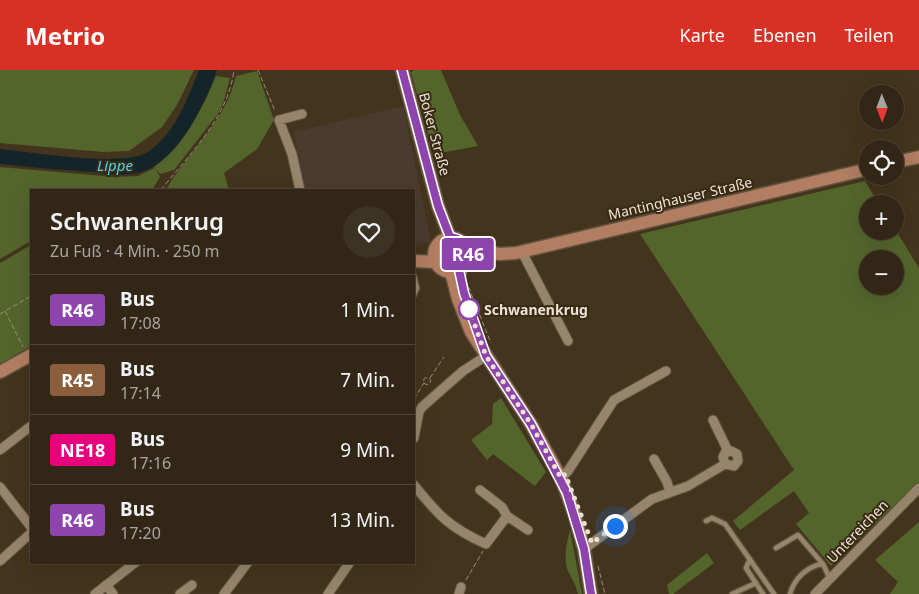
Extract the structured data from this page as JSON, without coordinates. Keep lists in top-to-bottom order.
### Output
{
  "streets": {
    "main road": ["Boker Straße", "Mantinghauser Straße"],
    "street": ["Untereichen"]
  },
  "water": ["Lippe"],
  "places": ["Schwanenkrug"],
  "lines": ["bus line R46"],
  "north": "bottom",
  "page": {
    "header": "Metrio",
    "nav": ["Karte", "Ebenen", "Teilen"],
    "on_map": "R46",
    "map_buttons": ["+", "−"],
    "heading": ["Schwanenkrug", "Zu Fuß · 4 Min. · 250 m"],
    "list": [
      {
        "mark": "R46",
        "name": "Bus",
        "note": "17:08",
        "value": "1 Min."
      },
      {
        "mark": "R45",
        "name": "Bus",
        "note": "17:14",
        "value": "7 Min."
      },
      {
        "mark": "NE18",
        "name": "Bus",
        "note": "17:16",
        "value": "9 Min."
      },
      {
        "mark": "R46",
        "name": "Bus",
        "note": "17:20",
        "value": "13 Min."
      }
    ]
  }
}
